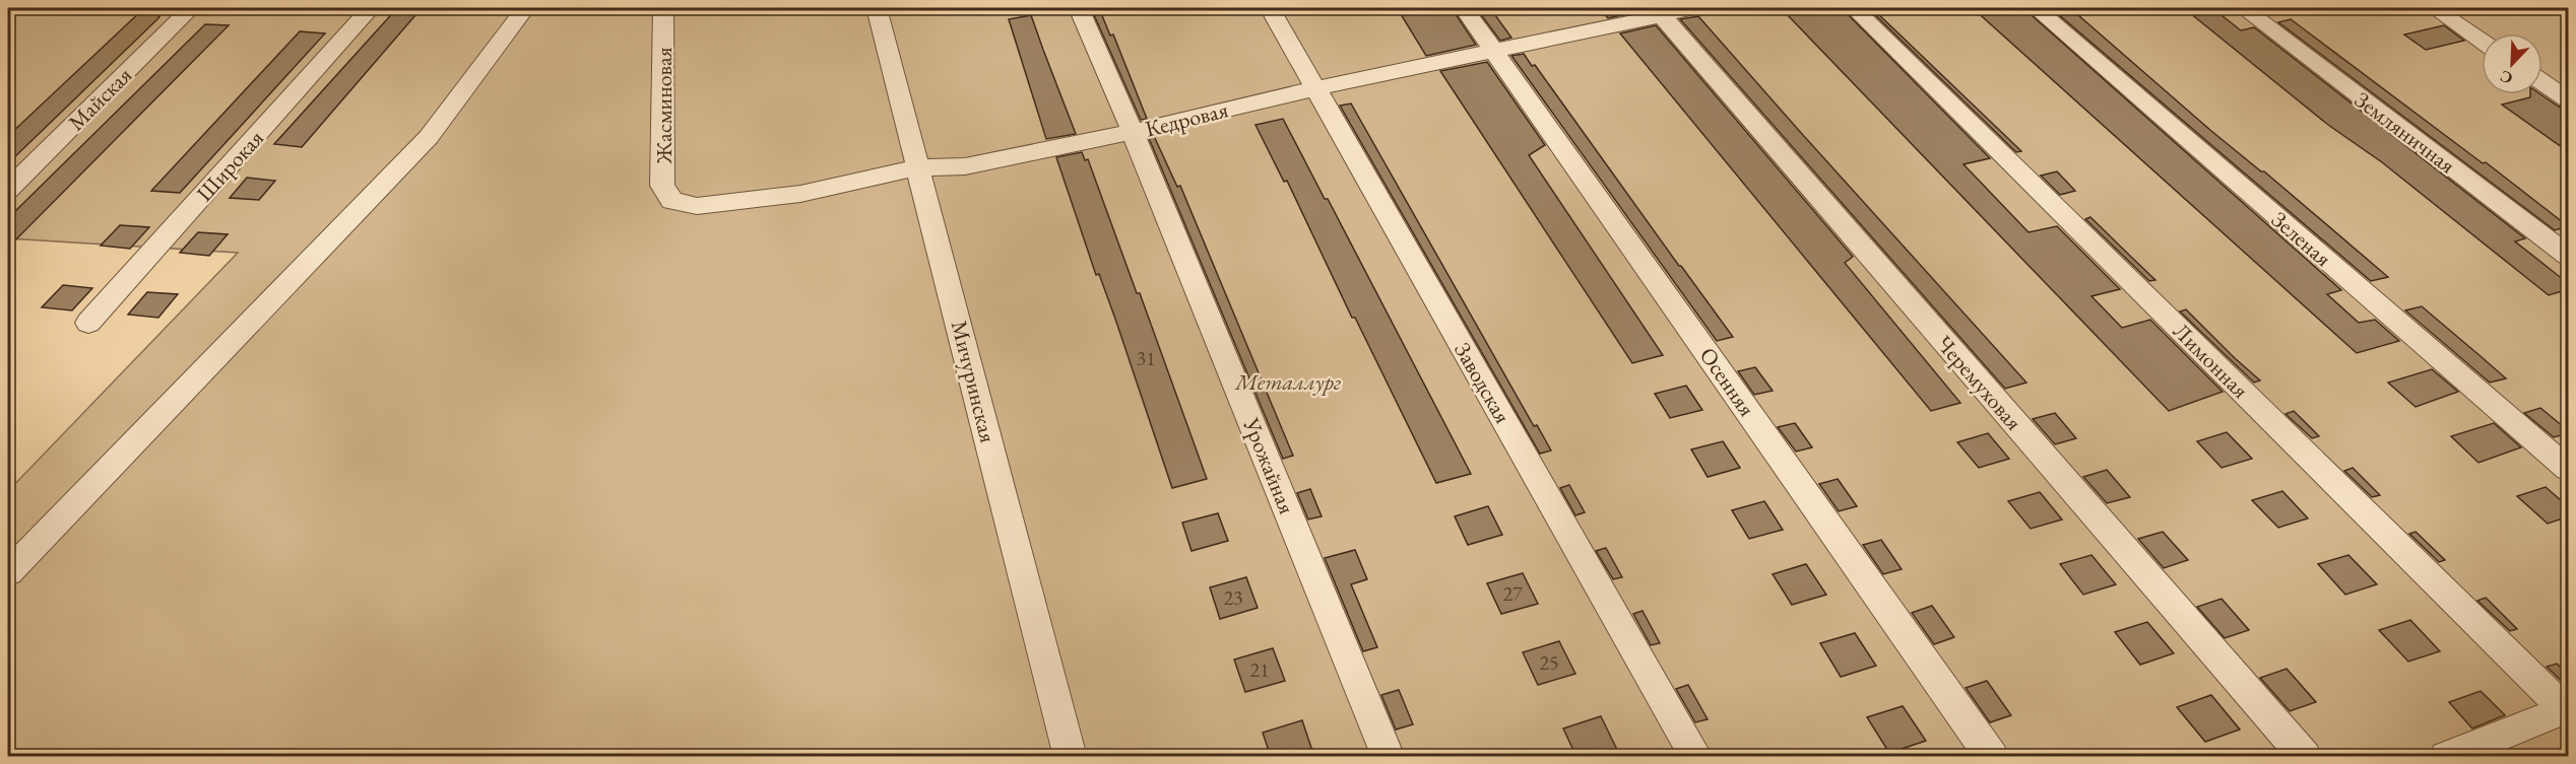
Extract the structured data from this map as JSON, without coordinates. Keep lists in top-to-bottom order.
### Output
{
  "streets": {
    "street": [
      "Майская",
      "Жасминовая",
      "Кедровая",
      "Земляничная",
      "Широкая",
      "Зеленая",
      "Лимонная",
      "Мичуринская",
      "Осенняя",
      "Заводская",
      "Черемуховая",
      "Урожайная"
    ]
  },
  "crossings": [
    ["Жасминовая", "Кедровая"],
    ["Кедровая", "Мичуринская"],
    ["Кедровая", "Осенняя"],
    ["Кедровая", "Заводская"],
    ["Кедровая", "Черемуховая"],
    ["Кедровая", "Урожайная"]
  ],
  "parks": ["Металлург"],
  "house_numbers": [
    "31",
    "27",
    "23",
    "25",
    "21"
  ],
  "north": "bottom left"
}
